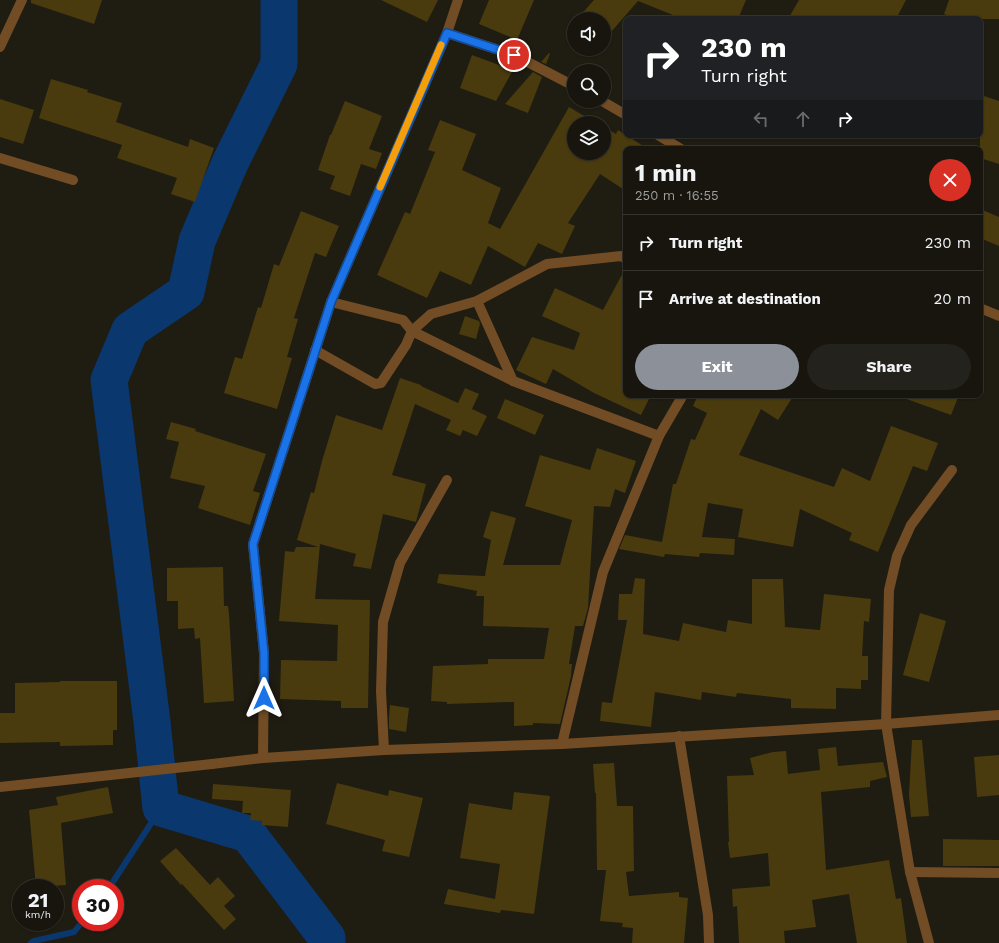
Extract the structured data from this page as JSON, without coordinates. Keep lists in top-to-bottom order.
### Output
{
  "page": {
    "turn": ["230 m", "Turn right"],
    "heading": ["1 min", "250 m · 16:55"],
    "list": [
      {
        "name": "Turn right",
        "value": "230 m"
      },
      {
        "name": "Arrive at destination",
        "value": "20 m"
      }
    ],
    "buttons": ["Exit", "Share"],
    "speed": "21 km/h",
    "limit": "30"
  }
}
